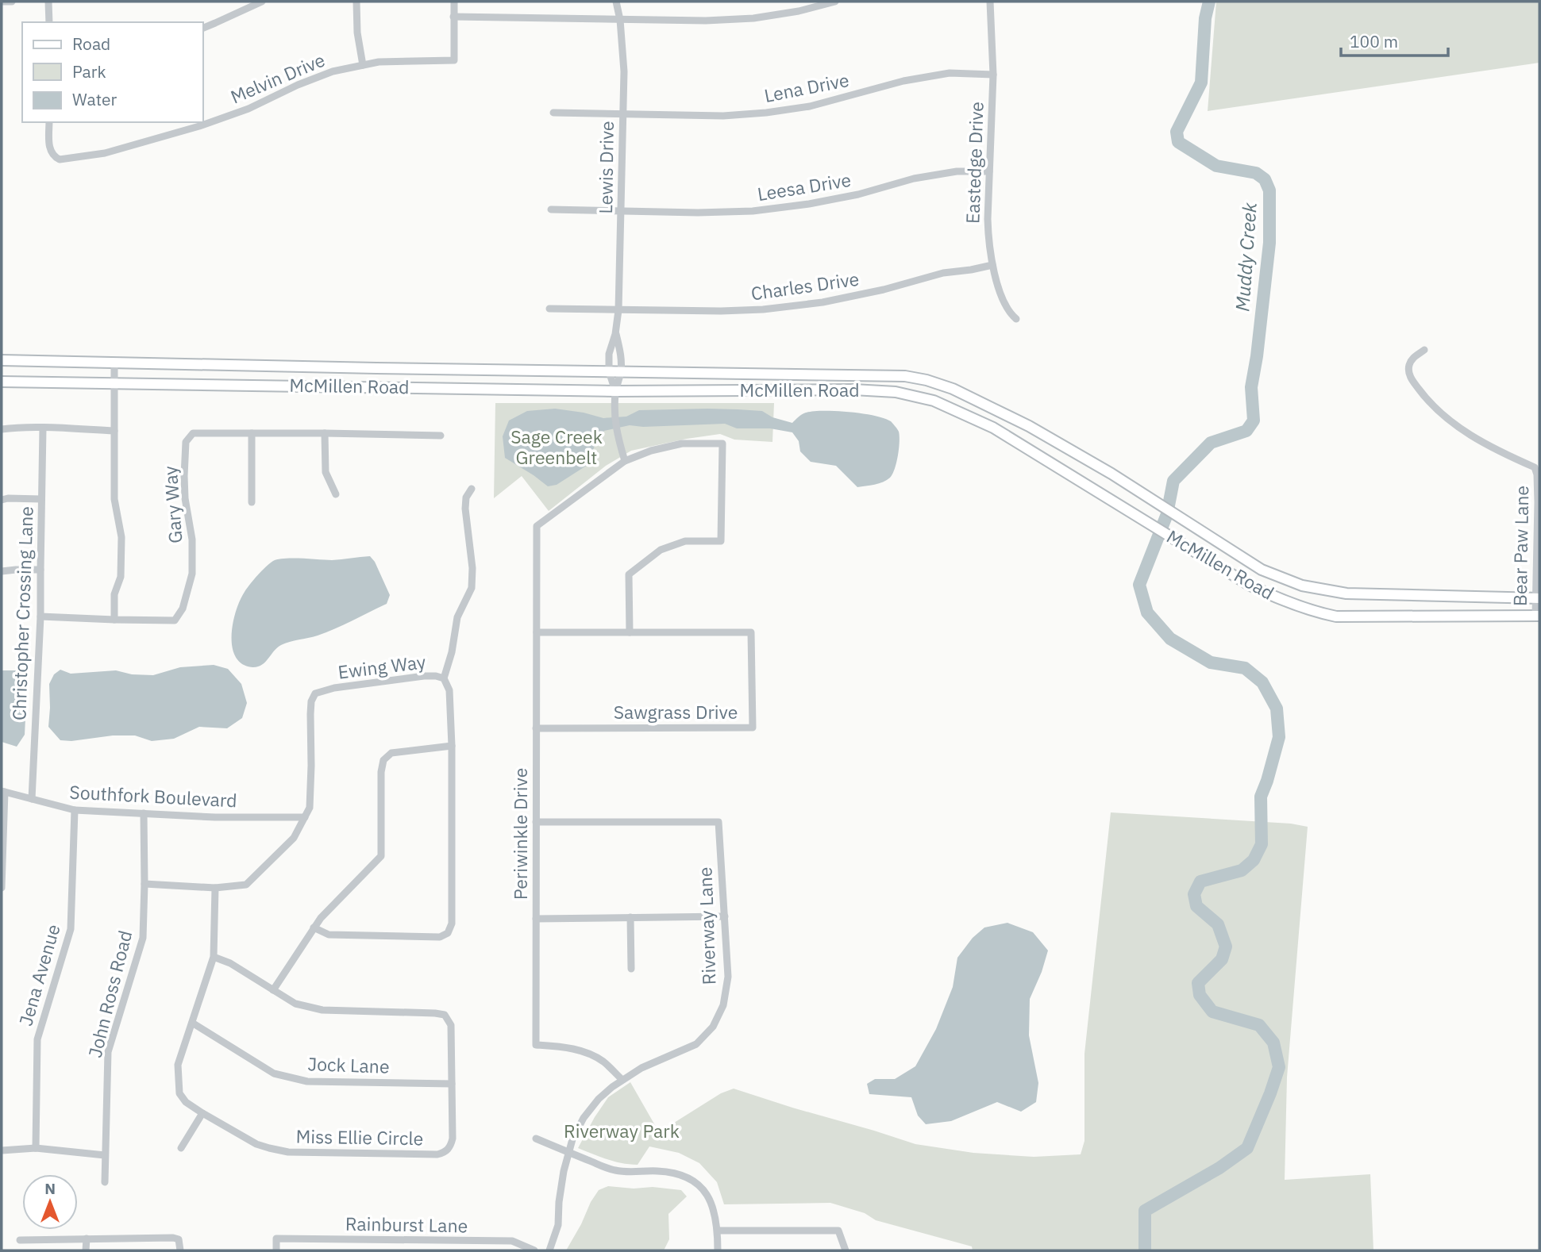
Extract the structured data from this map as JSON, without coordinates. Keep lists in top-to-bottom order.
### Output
{
  "streets": {
    "main road": ["McMillen Road"],
    "street": [
      "Melvin Drive",
      "Lena Drive",
      "Eastedge Drive",
      "Lewis Drive",
      "Leesa Drive",
      "Charles Drive",
      "Gary Way",
      "Bear Paw Lane",
      "Christopher Crossing Lane",
      "Ewing Way",
      "Sawgrass Drive",
      "Southfork Boulevard",
      "Periwinkle Drive",
      "Riverway Lane",
      "Jena Avenue",
      "John Ross Road",
      "Jock Lane",
      "Miss Ellie Circle",
      "Rainburst Lane"
    ]
  },
  "crossings": [
    ["Lena Drive", "Eastedge Drive"],
    ["Lena Drive", "Lewis Drive"],
    ["Eastedge Drive", "Leesa Drive"],
    ["Eastedge Drive", "Charles Drive"],
    ["Lewis Drive", "Leesa Drive"],
    ["Lewis Drive", "Charles Drive"],
    ["Lewis Drive", "McMillen Road"],
    ["Lewis Drive", "Periwinkle Drive"],
    ["McMillen Road", "Bear Paw Lane"],
    ["Gary Way", "Christopher Crossing Lane"],
    ["Christopher Crossing Lane", "Southfork Boulevard"],
    ["Ewing Way", "Southfork Boulevard"],
    ["Ewing Way", "John Ross Road"],
    ["Ewing Way", "Miss Ellie Circle"],
    ["Sawgrass Drive", "Periwinkle Drive"],
    ["Southfork Boulevard", "Jena Avenue"],
    ["Southfork Boulevard", "John Ross Road"],
    ["Periwinkle Drive", "Riverway Lane"],
    ["Jock Lane", "Miss Ellie Circle"]
  ],
  "water": ["Muddy Creek"],
  "parks": ["Sage Creek Greenbelt", "Riverway Park"],
  "legend": ["Road", "Park", "Water"],
  "scale_bar": "100 m",
  "north": "top"
}
